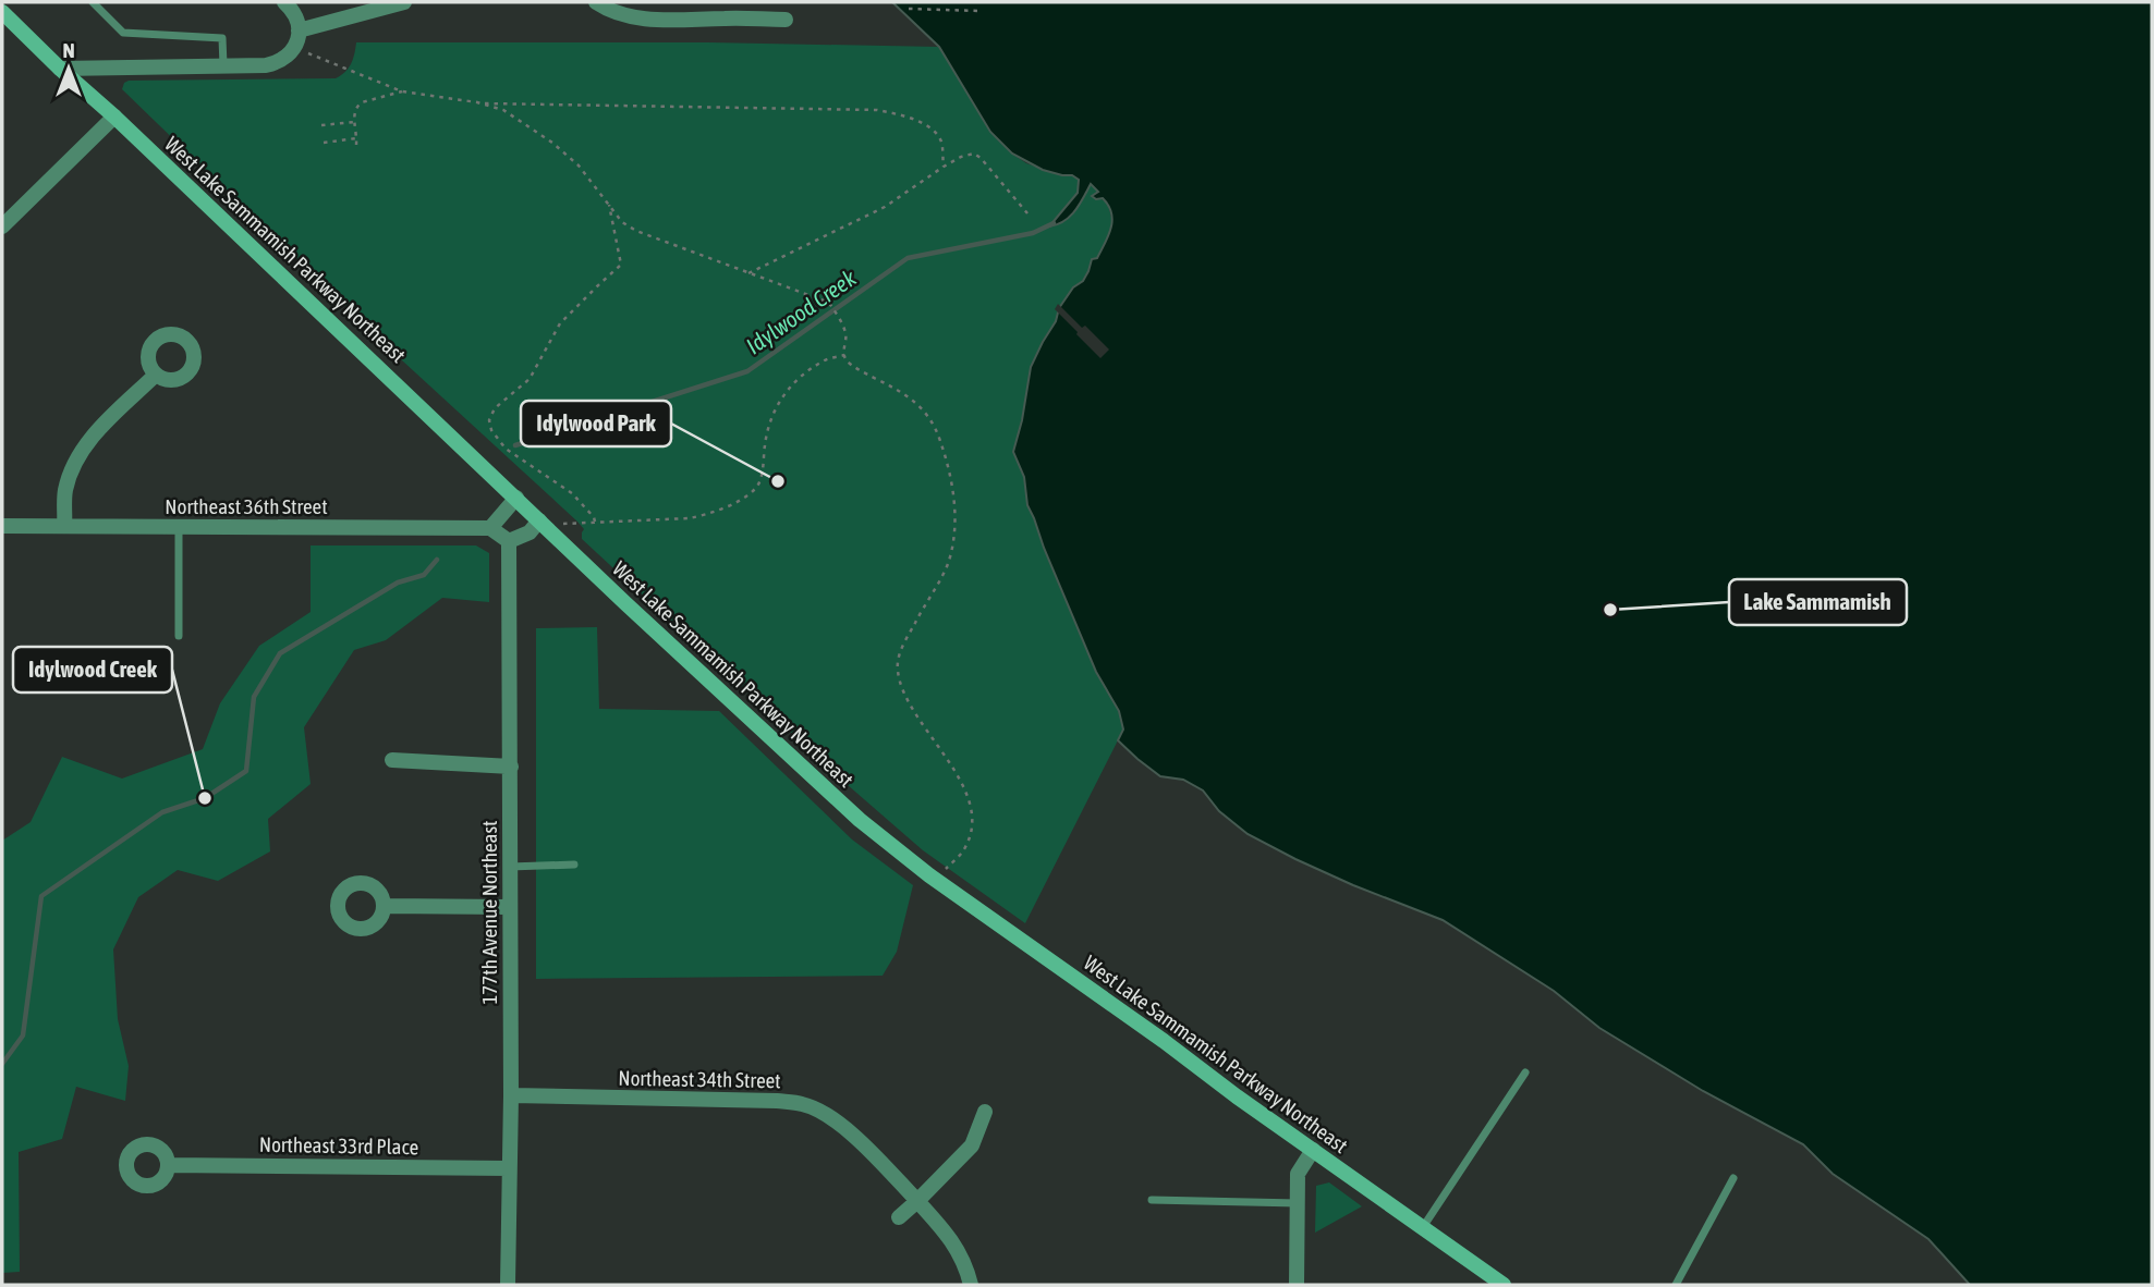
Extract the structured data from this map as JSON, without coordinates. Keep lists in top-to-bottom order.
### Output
{
  "streets": {
    "main road": ["West Lake Sammamish Parkway Northeast"],
    "street": [
      "Northeast 36th Street",
      "177th Avenue Northeast",
      "Northeast 34th Street",
      "Northeast 33rd Place"
    ]
  },
  "crossings": [
    ["177th Avenue Northeast", "Northeast 34th Street"],
    ["177th Avenue Northeast", "Northeast 33rd Place"]
  ],
  "water": ["Idylwood Creek"],
  "places": ["Idylwood Park", "Lake Sammamish", "Idylwood Creek"],
  "north": "top"
}
